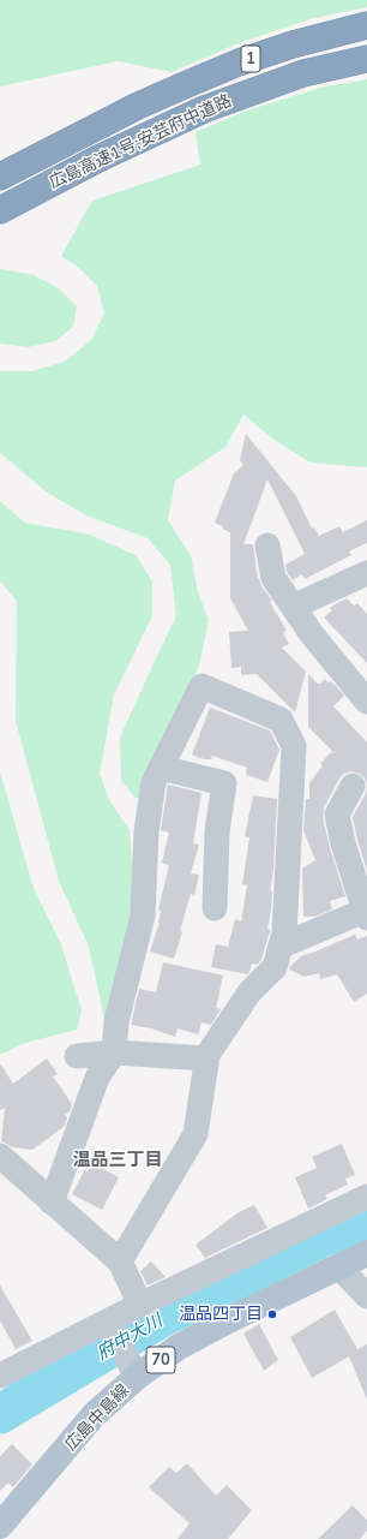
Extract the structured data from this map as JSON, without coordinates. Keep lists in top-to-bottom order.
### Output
{
  "streets": {
    "highway": ["1", "広島高速1号;安芸府中道路"],
    "main road": ["70", "広島中島線"]
  },
  "districts": ["温品三丁目"],
  "water": ["府中大川"],
  "places": ["温品四丁目"]
}
